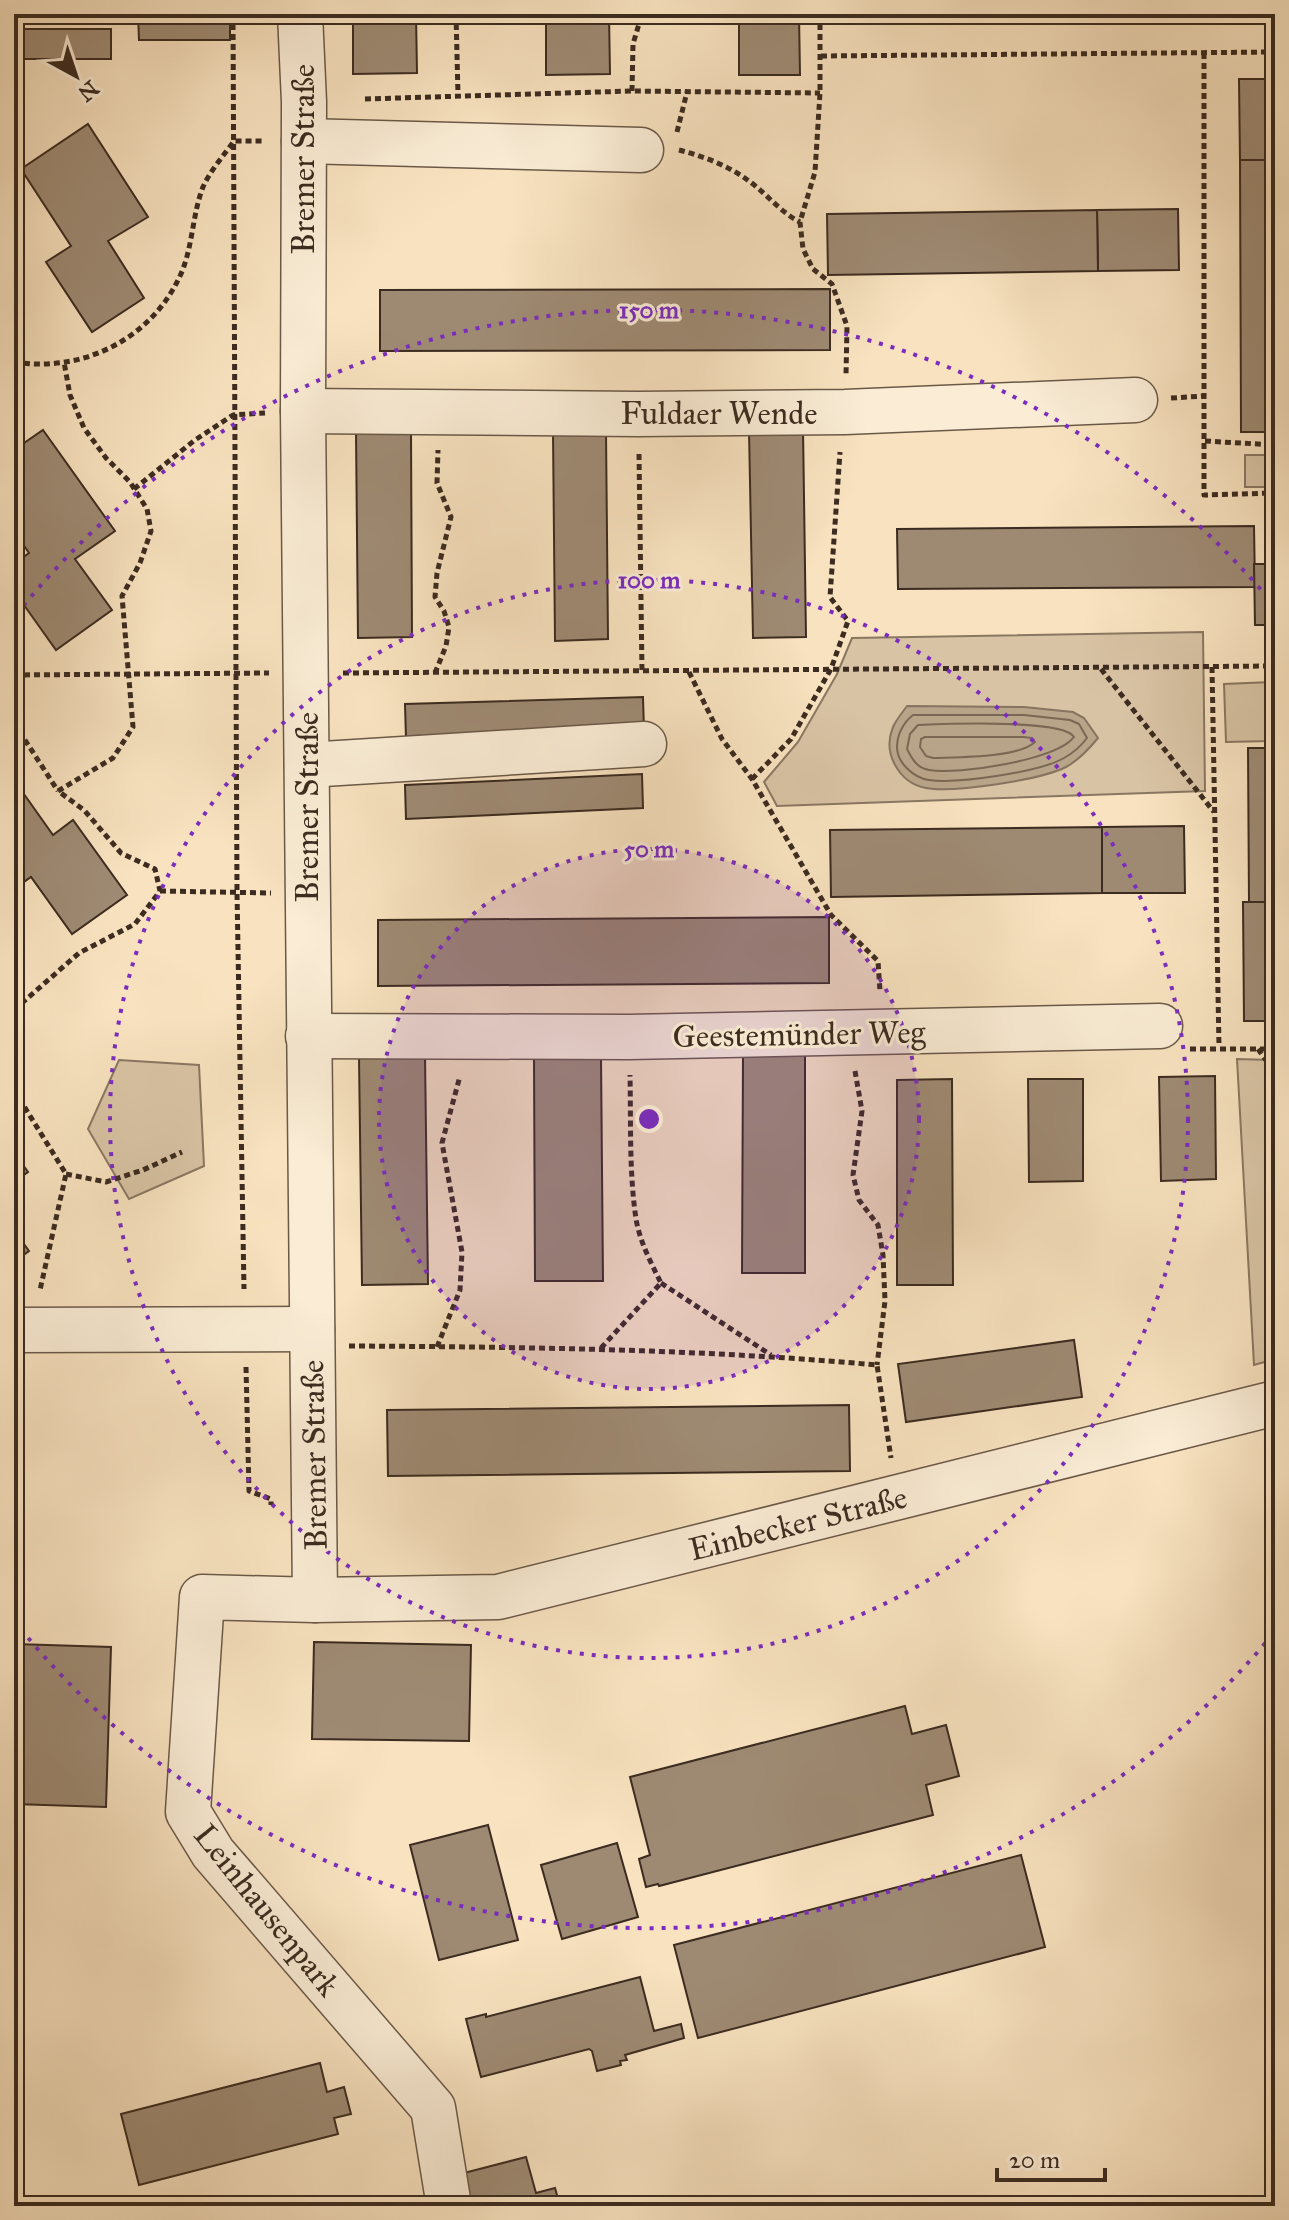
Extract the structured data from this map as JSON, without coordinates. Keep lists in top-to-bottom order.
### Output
{
  "streets": {
    "street": [
      "Bremer Straße",
      "Fuldaer Wende",
      "Geestemünder Weg",
      "Einbecker Straße",
      "Leinhausenpark"
    ]
  },
  "crossings": [
    ["Bremer Straße", "Fuldaer Wende"],
    ["Bremer Straße", "Geestemünder Weg"],
    ["Bremer Straße", "Einbecker Straße"],
    ["Bremer Straße", "Leinhausenpark"],
    ["Einbecker Straße", "Leinhausenpark"]
  ],
  "scale_bar": "20 m",
  "north": "bottom right",
  "rings": ["150 m", "100 m", "50 m"]
}
